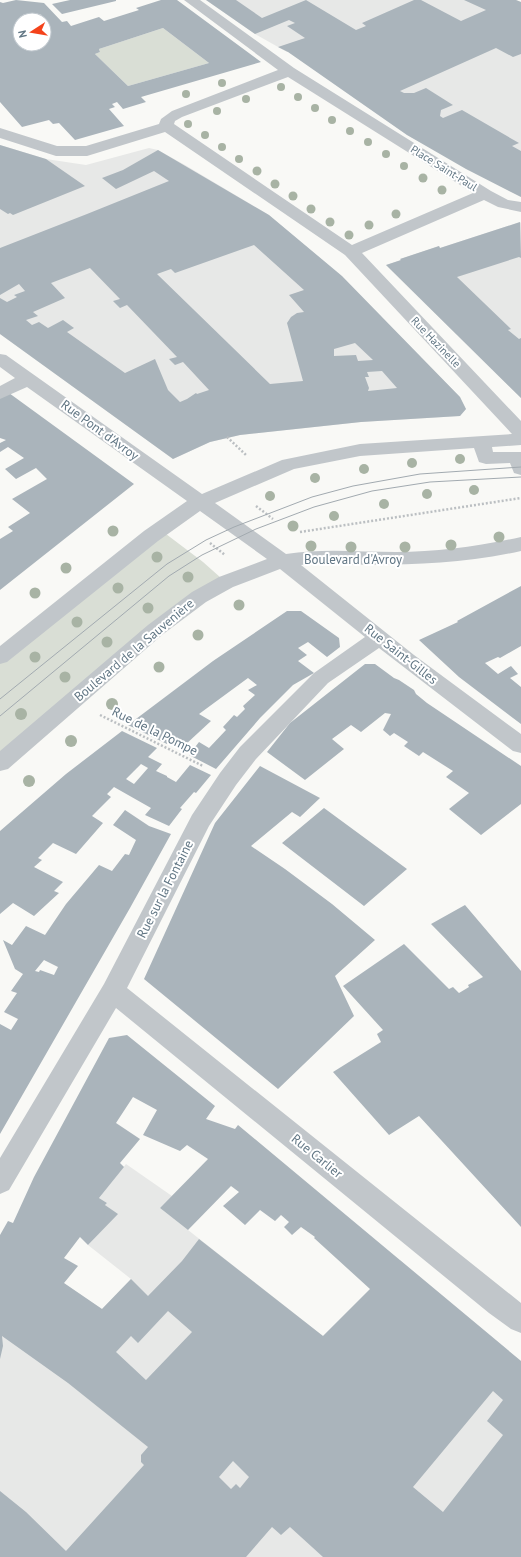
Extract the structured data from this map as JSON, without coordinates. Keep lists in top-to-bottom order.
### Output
{
  "streets": {
    "street": [
      "Place Saint-Paul",
      "Rue Hazinelle",
      "Rue Pont d'Avroy",
      "Boulevard d'Avroy",
      "Boulevard de la Sauvenière",
      "Rue Saint-Gilles",
      "Rue sur la Fontaine",
      "Rue Carlier"
    ],
    "path": ["Rue de la Pompe"]
  },
  "crossings": [
    ["Place Saint-Paul", "Rue Hazinelle"],
    ["Boulevard d'Avroy", "Boulevard de la Sauvenière"],
    ["Boulevard d'Avroy", "Rue Saint-Gilles"],
    ["Boulevard de la Sauvenière", "Rue Saint-Gilles"],
    ["Boulevard de la Sauvenière", "Rue de la Pompe"],
    ["Rue Saint-Gilles", "Rue sur la Fontaine"],
    ["Rue de la Pompe", "Rue sur la Fontaine"],
    ["Rue sur la Fontaine", "Rue Carlier"]
  ],
  "north": "left"
}
